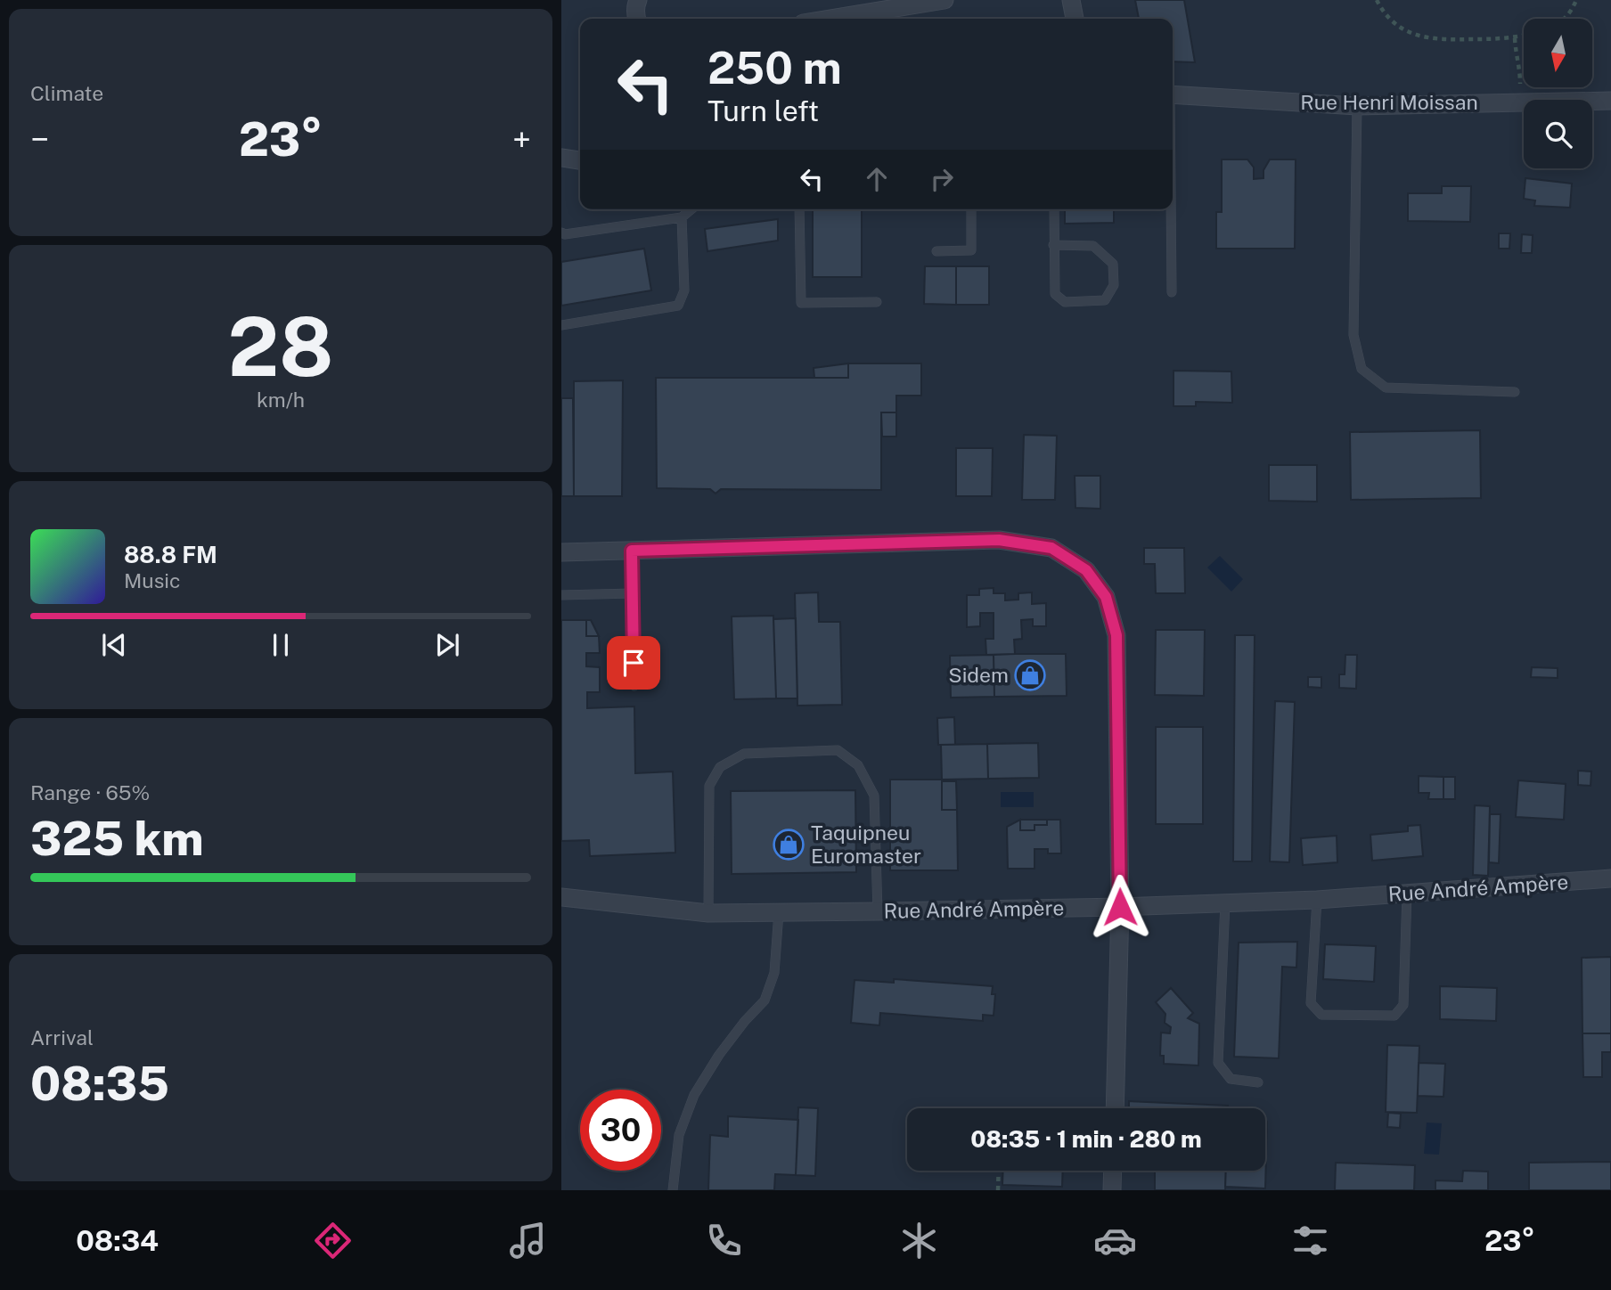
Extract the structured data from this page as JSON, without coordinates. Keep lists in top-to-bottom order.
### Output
{
  "streets": {
    "street": ["Rue Henri Moissan", "Rue André Ampère"]
  },
  "places": {
    "shop": ["Sidem", "Taquipneu Euromaster"]
  },
  "north": "bottom",
  "page": {
    "tile": [
      "Climate",
      ["28", "km/h"],
      ["Range · 65%", "325 km"],
      ["Arrival", "08:35"]
    ],
    "turn": ["250 m", "Turn left"],
    "heat": ["−", "23°", "+"],
    "song": ["88.8 FM", "Music"],
    "limit": "30",
    "trip": "08:35 · 1 min · 280 m",
    "tabs": ["08:34", "23°"]
  }
}
